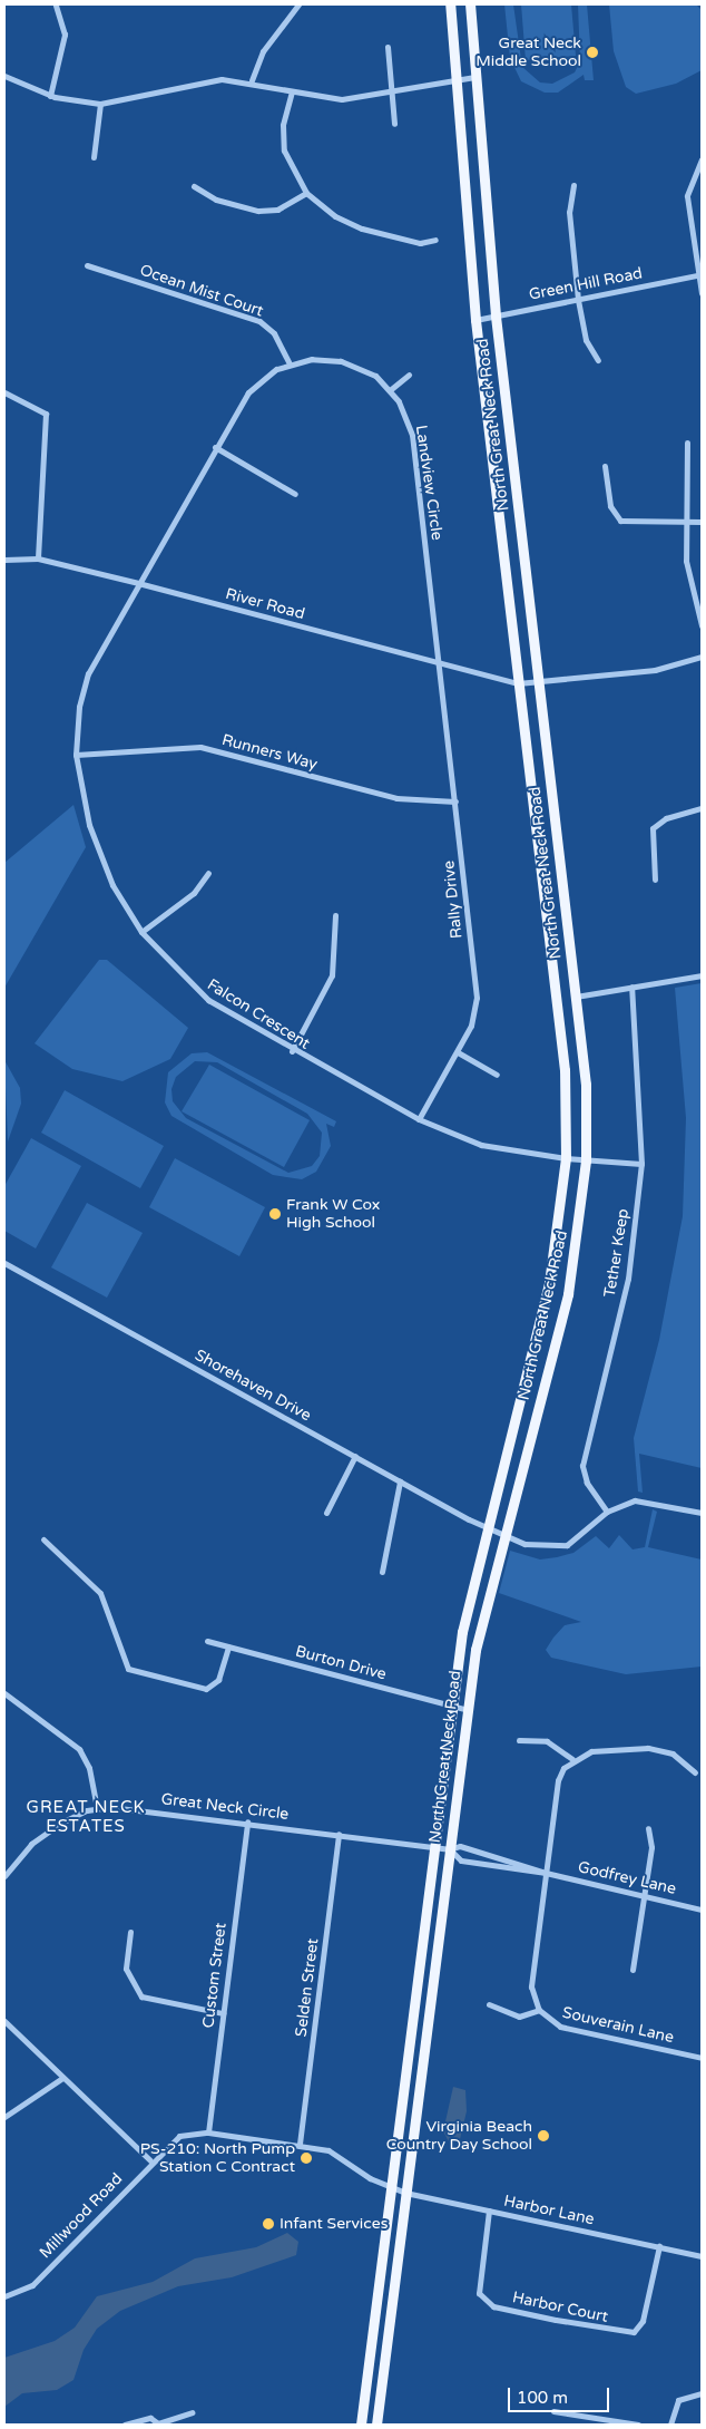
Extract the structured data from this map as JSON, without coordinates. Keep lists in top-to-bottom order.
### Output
{
  "streets": {
    "main road": ["North Great Neck Road"],
    "street": [
      "Green Hill Road",
      "Ocean Mist Court",
      "Landview Circle",
      "River Road",
      "Runners Way",
      "Rally Drive",
      "Falcon Crescent",
      "Tether Keep",
      "Shorehaven Drive",
      "Burton Drive",
      "Great Neck Circle",
      "Godfrey Lane",
      "Custom Street",
      "Selden Street",
      "Souverain Lane",
      "Harbor Lane",
      "Millwood Road",
      "Harbor Court"
    ]
  },
  "crossings": [
    ["Green Hill Road", "North Great Neck Road"],
    ["Ocean Mist Court", "Landview Circle"],
    ["North Great Neck Road", "River Road"],
    ["North Great Neck Road", "Falcon Crescent"],
    ["North Great Neck Road", "Shorehaven Drive"],
    ["North Great Neck Road", "Burton Drive"],
    ["North Great Neck Road", "Great Neck Circle"],
    ["North Great Neck Road", "Godfrey Lane"],
    ["North Great Neck Road", "Harbor Lane"],
    ["North Great Neck Road", "Millwood Road"],
    ["Landview Circle", "River Road"],
    ["Landview Circle", "Rally Drive"],
    ["Landview Circle", "Falcon Crescent"],
    ["River Road", "Rally Drive"],
    ["River Road", "Falcon Crescent"],
    ["Runners Way", "Rally Drive"],
    ["Runners Way", "Falcon Crescent"],
    ["Rally Drive", "Falcon Crescent"],
    ["Falcon Crescent", "Tether Keep"],
    ["Tether Keep", "Shorehaven Drive"],
    ["Great Neck Circle", "Godfrey Lane"],
    ["Great Neck Circle", "Custom Street"],
    ["Great Neck Circle", "Selden Street"],
    ["Custom Street", "Millwood Road"],
    ["Selden Street", "Millwood Road"],
    ["Harbor Lane", "Millwood Road"],
    ["Harbor Lane", "Harbor Court"]
  ],
  "districts": ["GREAT NECK ESTATES"],
  "places": [
    "Great Neck Middle School",
    "Frank W Cox High School",
    "Virginia Beach Country Day School",
    "PS-210: North Pump Station C Contract",
    "Infant Services"
  ],
  "scale_bar": "100 m"
}
